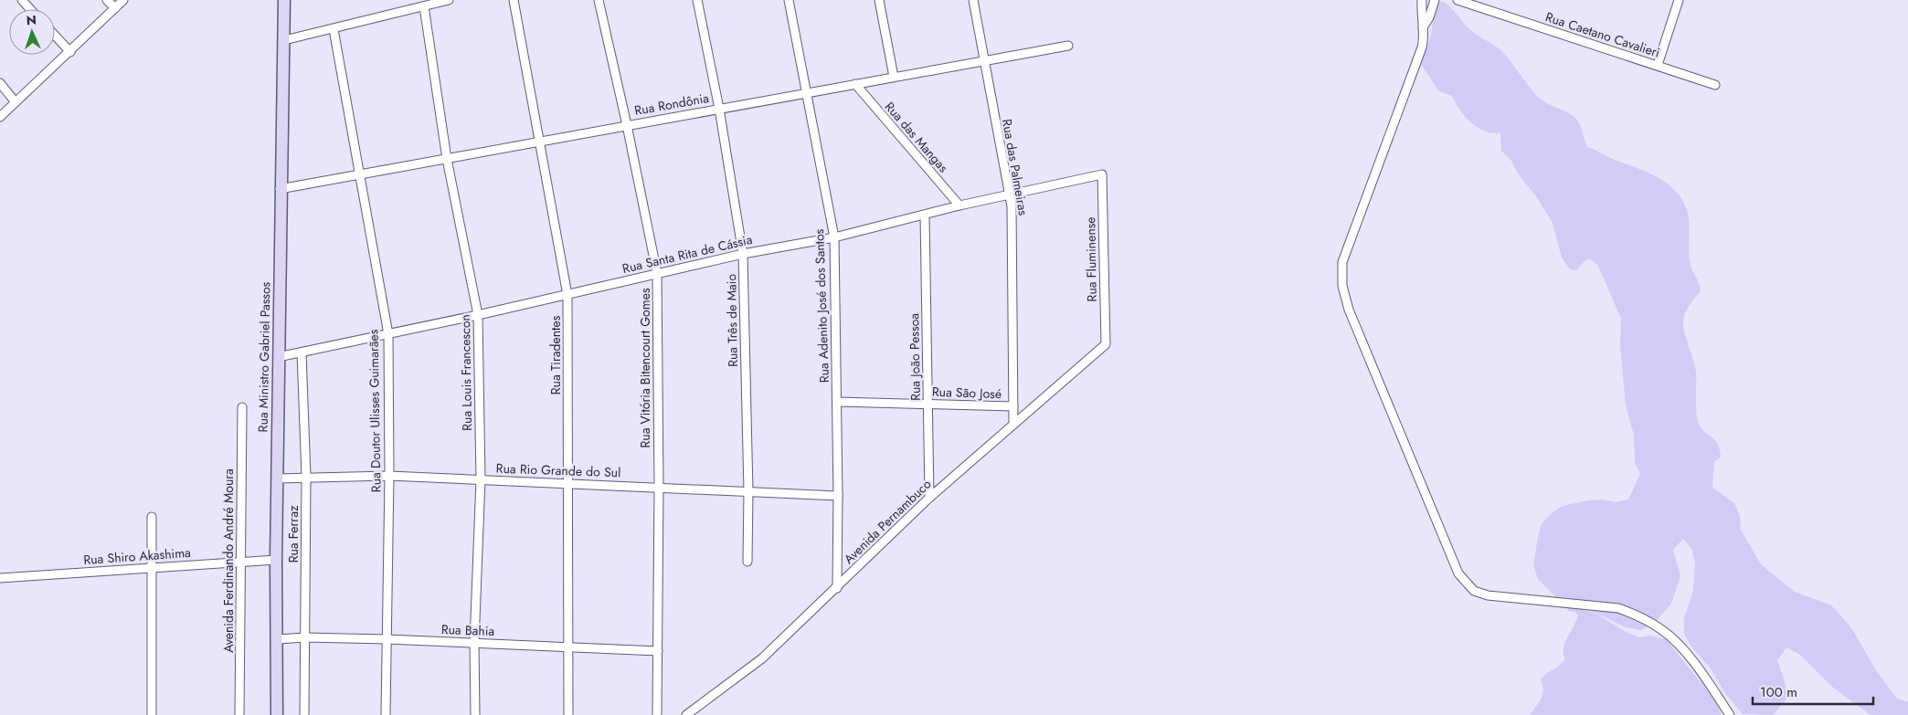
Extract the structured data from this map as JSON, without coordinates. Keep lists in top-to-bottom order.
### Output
{
  "streets": {
    "main road": ["Rua Ministro Gabriel Passos"],
    "street": [
      "Rua Caetano Cavalieri",
      "Rua Rondônia",
      "Rua das Mangas",
      "Rua das Palmeiras",
      "Rua Santa Rita de Cássia",
      "Rua Fluminense",
      "Rua Adenito José dos Santos",
      "Rua Três de Maio",
      "Rua Tiradentes",
      "Rua João Pessoa",
      "Rua Vitória Bitencourt Gomes",
      "Rua Louis Francescon",
      "Rua São José",
      "Rua Doutor Ulisses Guimarães",
      "Rua Rio Grande do Sul",
      "Avenida Pernambuco",
      "Rua Ferraz",
      "Rua Shiro Akashima",
      "Avenida Ferdinando André Moura",
      "Rua Bahia"
    ]
  },
  "crossings": [
    ["Rua Rondônia", "Rua das Mangas"],
    ["Rua Rondônia", "Rua das Palmeiras"],
    ["Rua Rondônia", "Rua Adenito José dos Santos"],
    ["Rua Rondônia", "Rua Três de Maio"],
    ["Rua Rondônia", "Rua Tiradentes"],
    ["Rua Rondônia", "Rua Ministro Gabriel Passos"],
    ["Rua Rondônia", "Rua Vitória Bitencourt Gomes"],
    ["Rua Rondônia", "Rua Louis Francescon"],
    ["Rua Rondônia", "Rua Doutor Ulisses Guimarães"],
    ["Rua das Mangas", "Rua Santa Rita de Cássia"],
    ["Rua das Palmeiras", "Rua Santa Rita de Cássia"],
    ["Rua das Palmeiras", "Rua São José"],
    ["Rua das Palmeiras", "Avenida Pernambuco"],
    ["Rua Santa Rita de Cássia", "Rua Fluminense"],
    ["Rua Santa Rita de Cássia", "Rua Adenito José dos Santos"],
    ["Rua Santa Rita de Cássia", "Rua Três de Maio"],
    ["Rua Santa Rita de Cássia", "Rua Tiradentes"],
    ["Rua Santa Rita de Cássia", "Rua Ministro Gabriel Passos"],
    ["Rua Santa Rita de Cássia", "Rua João Pessoa"],
    ["Rua Santa Rita de Cássia", "Rua Vitória Bitencourt Gomes"],
    ["Rua Santa Rita de Cássia", "Rua Louis Francescon"],
    ["Rua Santa Rita de Cássia", "Rua Doutor Ulisses Guimarães"],
    ["Rua Santa Rita de Cássia", "Rua Ferraz"],
    ["Rua Fluminense", "Avenida Pernambuco"],
    ["Rua Adenito José dos Santos", "Rua São José"],
    ["Rua Adenito José dos Santos", "Rua Rio Grande do Sul"],
    ["Rua Adenito José dos Santos", "Avenida Pernambuco"],
    ["Rua Três de Maio", "Rua Rio Grande do Sul"],
    ["Rua Tiradentes", "Rua Rio Grande do Sul"],
    ["Rua Tiradentes", "Rua Bahia"],
    ["Rua Ministro Gabriel Passos", "Rua Rio Grande do Sul"],
    ["Rua Ministro Gabriel Passos", "Rua Shiro Akashima"],
    ["Rua Ministro Gabriel Passos", "Rua Bahia"],
    ["Rua João Pessoa", "Rua São José"],
    ["Rua João Pessoa", "Avenida Pernambuco"],
    ["Rua Vitória Bitencourt Gomes", "Rua Rio Grande do Sul"],
    ["Rua Vitória Bitencourt Gomes", "Rua Bahia"],
    ["Rua Louis Francescon", "Rua Rio Grande do Sul"],
    ["Rua Louis Francescon", "Rua Bahia"],
    ["Rua Doutor Ulisses Guimarães", "Rua Rio Grande do Sul"],
    ["Rua Doutor Ulisses Guimarães", "Rua Bahia"],
    ["Rua Rio Grande do Sul", "Rua Ferraz"],
    ["Rua Ferraz", "Rua Bahia"],
    ["Rua Shiro Akashima", "Avenida Ferdinando André Moura"]
  ],
  "scale_bar": "100 m",
  "north": "top"
}
